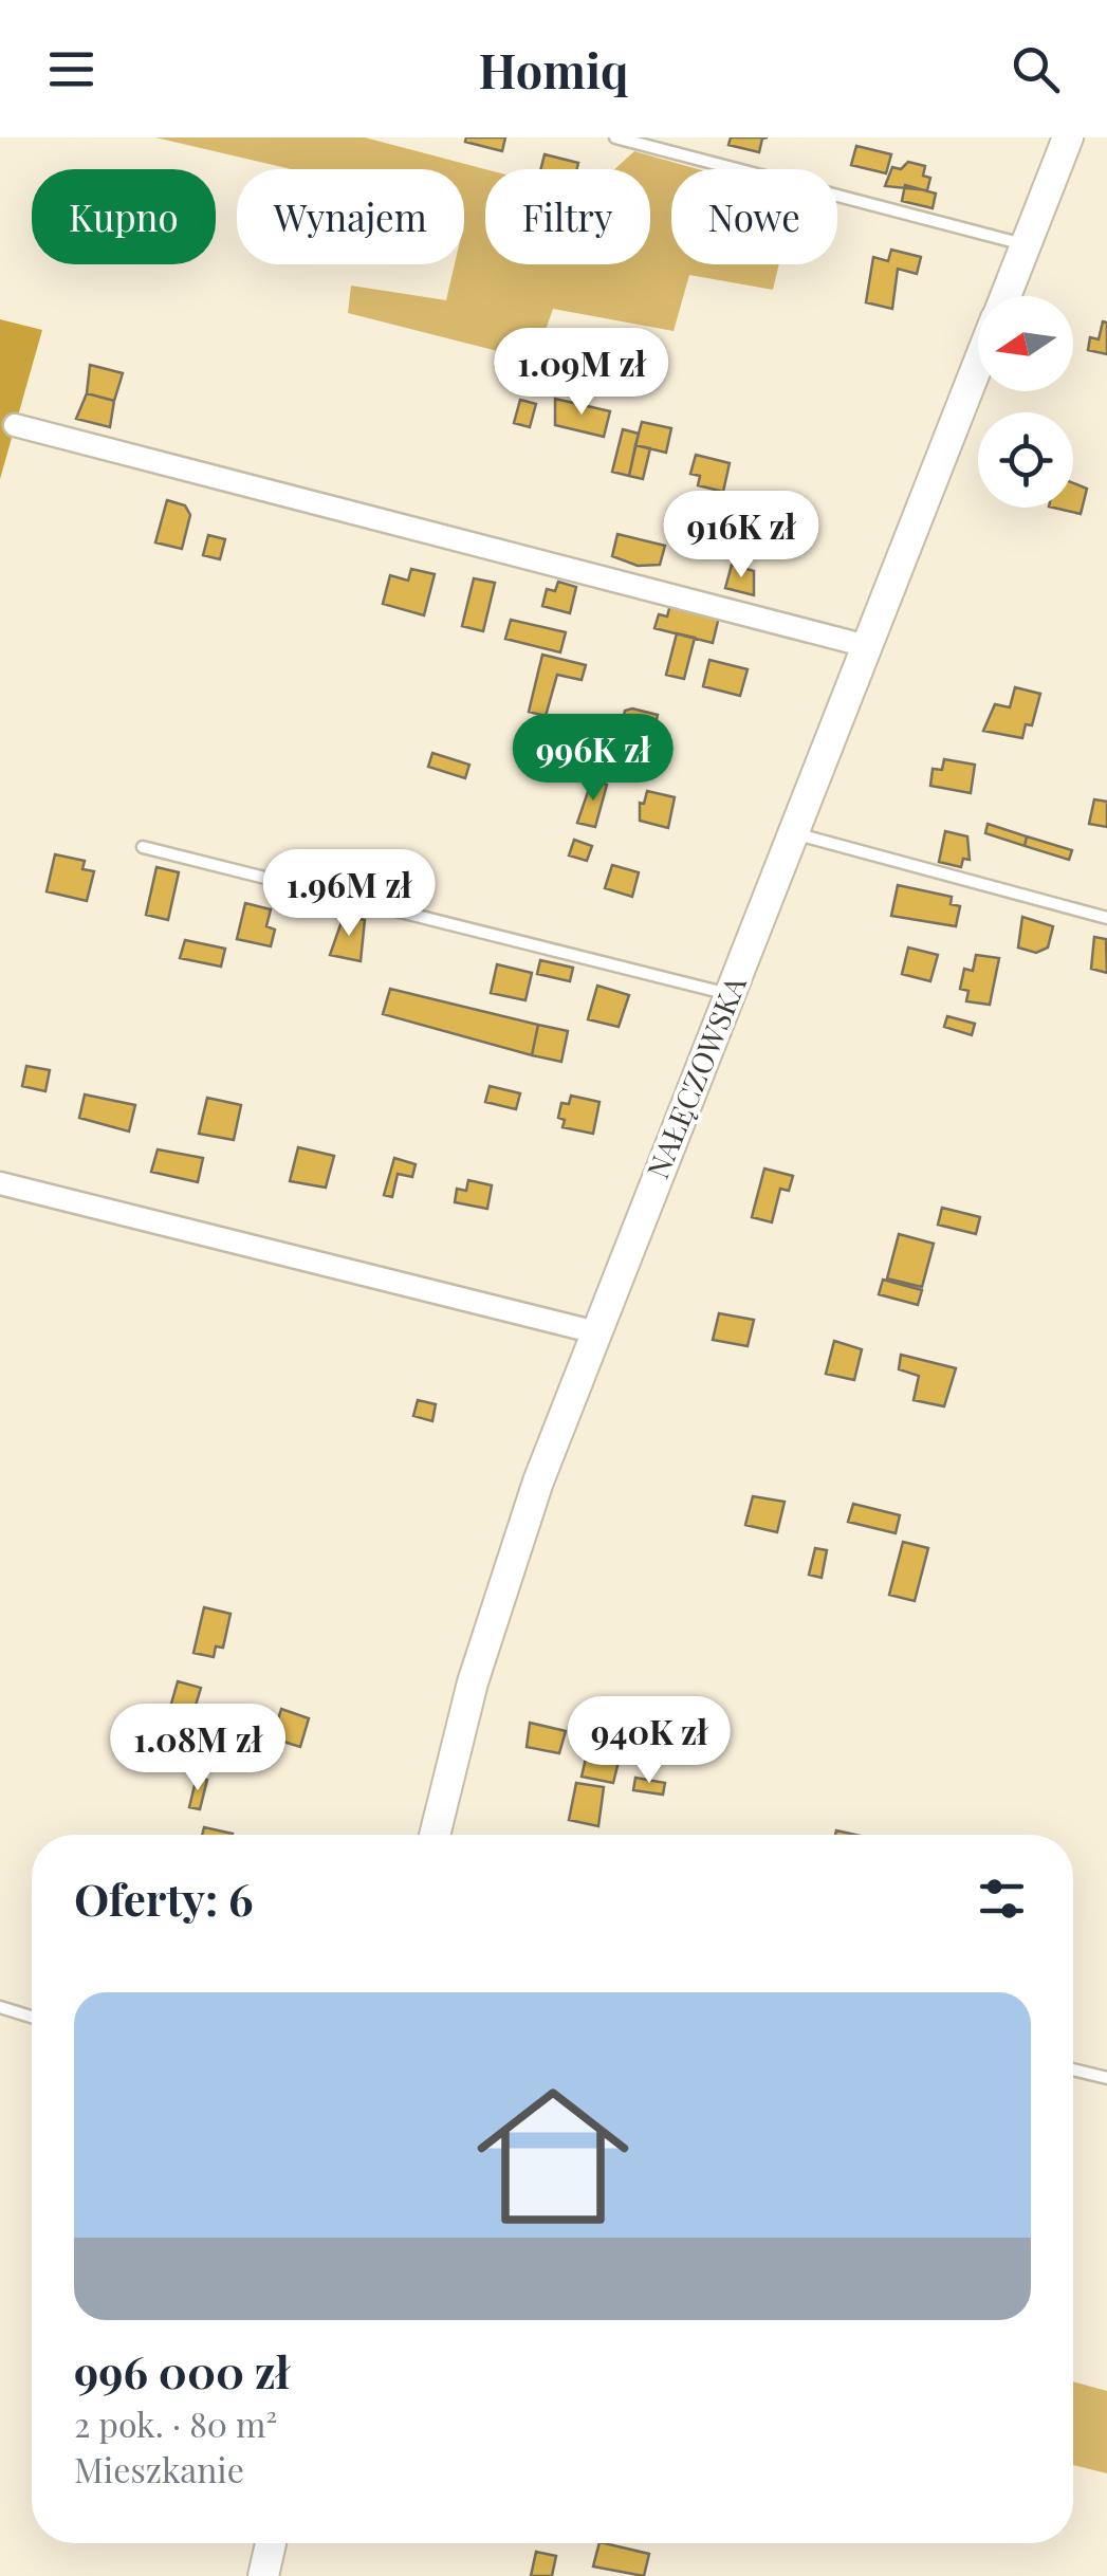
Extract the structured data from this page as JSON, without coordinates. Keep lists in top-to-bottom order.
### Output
{
  "streets": {
    "main road": ["NAŁĘCZOWSKA"]
  },
  "north": "left",
  "page": {
    "header": "Homiq",
    "chip": [
      "Kupno",
      "Wynajem",
      "Filtry",
      "Nowe"
    ],
    "price": [
      "1.09M zł",
      "916K zł",
      "996K zł",
      "1.96M zł",
      "940K zł",
      "1.08M zł"
    ],
    "heading": "Oferty: 6",
    "list": [
      {
        "name": "996 000 zł",
        "note": "2 pok. · 80 m² · Mieszkanie"
      }
    ]
  }
}
